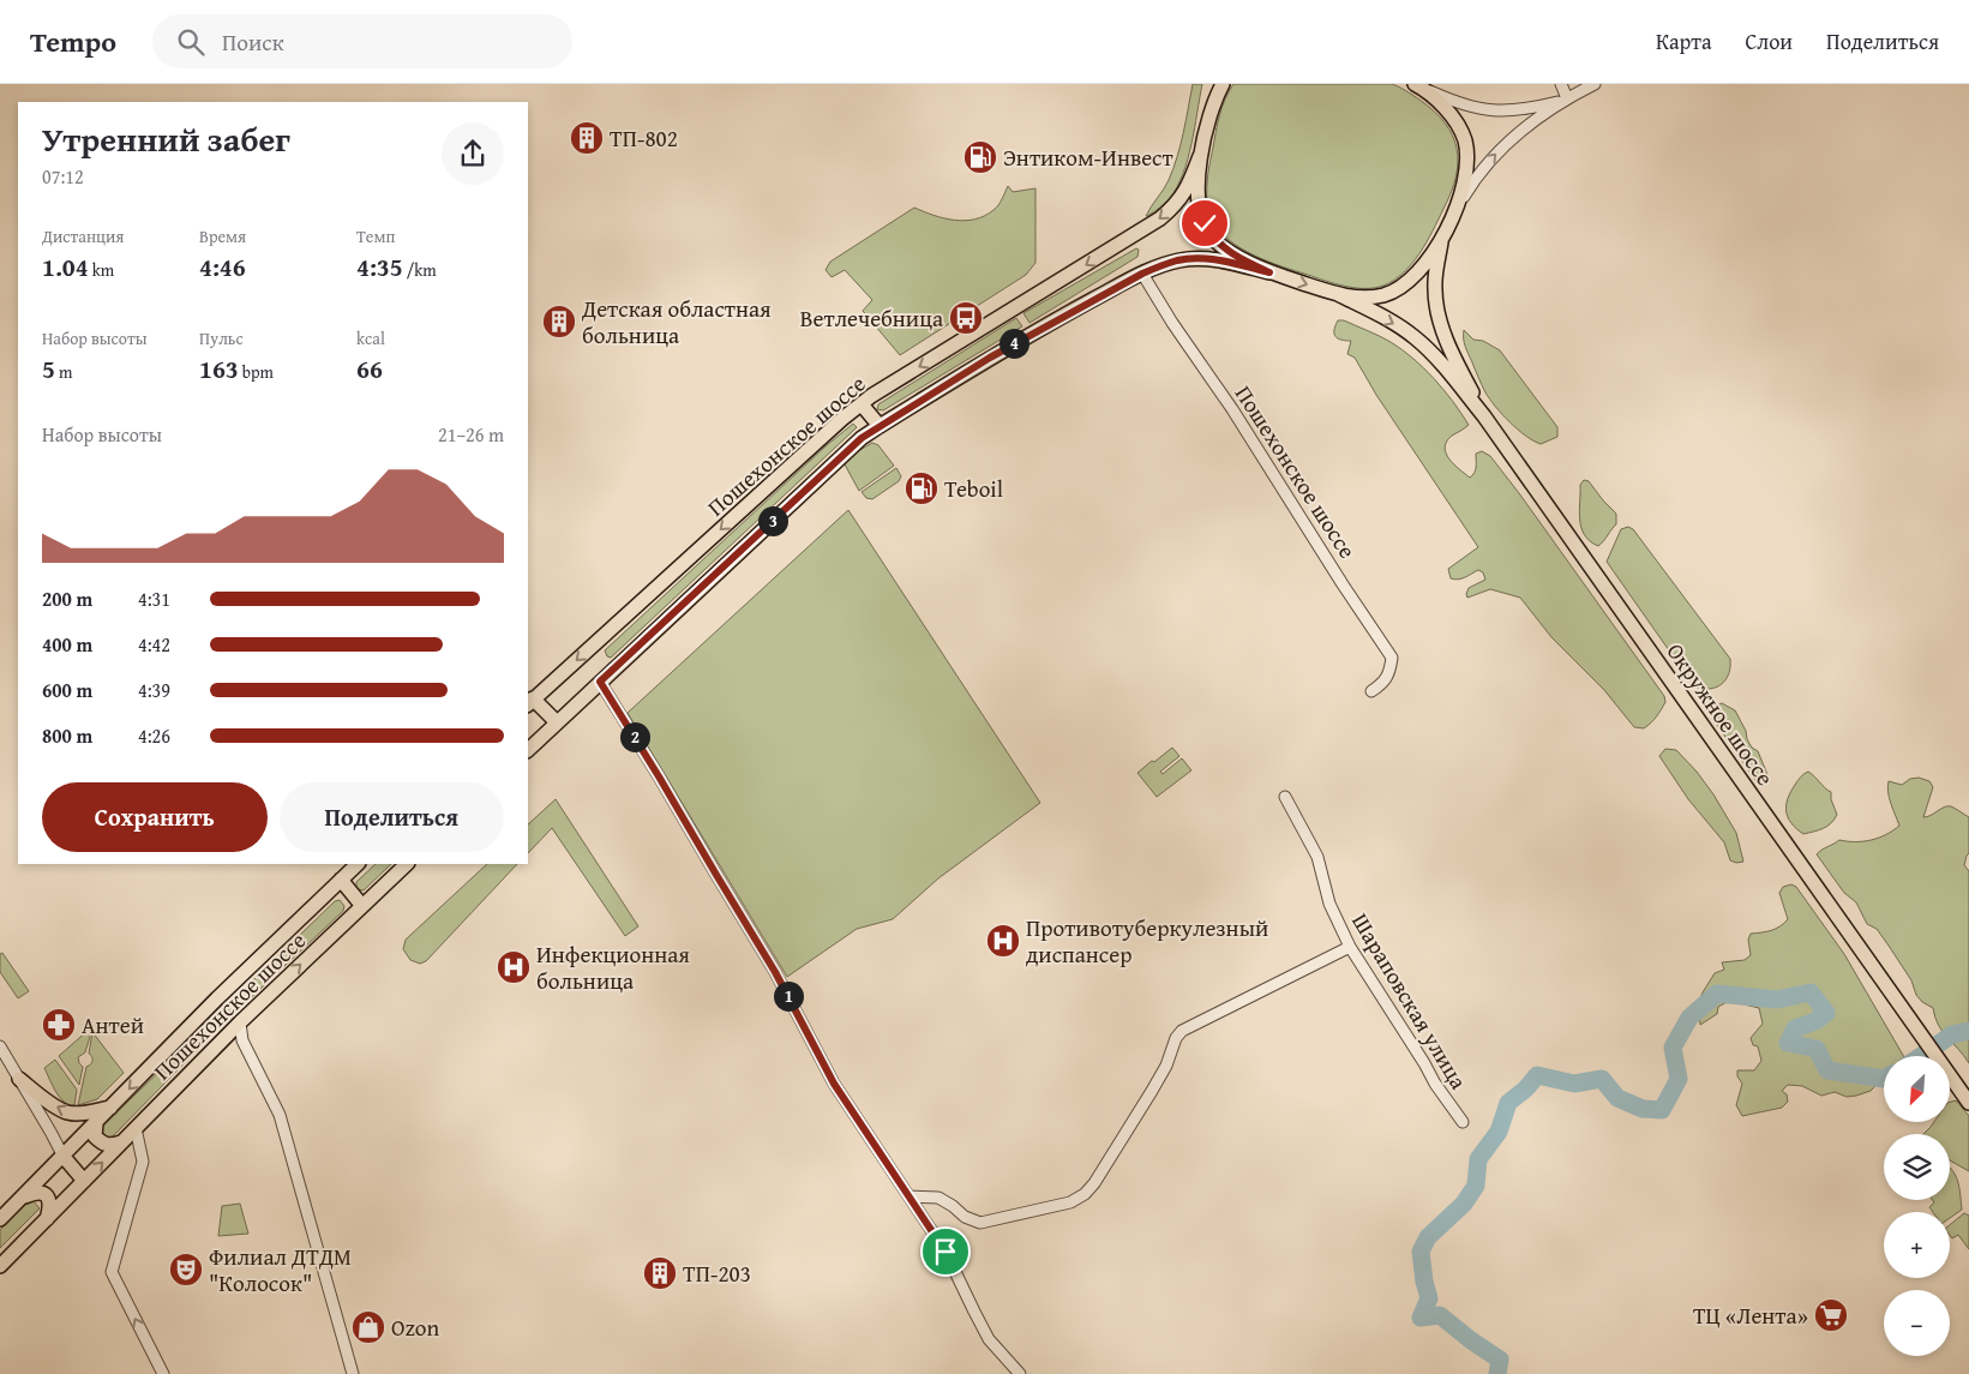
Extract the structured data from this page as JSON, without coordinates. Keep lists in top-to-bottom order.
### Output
{
  "streets": {
    "main road": ["Пошехонское шоссе", "Окружное шоссе"],
    "street": ["Шараповская улица"]
  },
  "crossings": [
    ["Пошехонское шоссе", "Окружное шоссе"]
  ],
  "places": {
    "building": ["ТП-802", "Детская областная больница", "ТП-203"],
    "fuel station": ["Энтиком-Инвест", "Teboil"],
    "bus stop": ["Ветлечебница"],
    "hospital": ["Противотуберкулезный диспансер", "Инфекционная больница"],
    "pharmacy": ["Антей"],
    "theatre": ["Филиал ДТДМ \"Колосок\""],
    "supermarket": ["ТЦ «Лента»"],
    "shop": ["Ozon"]
  },
  "north": "bottom left",
  "page": {
    "header": "Tempo",
    "search": "Поиск",
    "nav": ["Карта", "Слои", "Поделиться"],
    "heading": ["Утренний забег", "07:12"],
    "stats": [
      ["Дистанция", "1.04 km"],
      ["Время", "4:46"],
      ["Темп", "4:35 /km"],
      ["Набор высоты", "5 m"],
      ["Пульс", "163 bpm"],
      ["kcal", "66"]
    ],
    "pins": [
      "4",
      "3",
      "2",
      "1"
    ],
    "chart": ["Набор высоты", "21–26 m"],
    "list": [
      {
        "name": "200 m",
        "note": "4:31"
      },
      {
        "name": "400 m",
        "note": "4:42"
      },
      {
        "name": "600 m",
        "note": "4:39"
      },
      {
        "name": "800 m",
        "note": "4:26"
      }
    ],
    "buttons": ["Сохранить", "Поделиться"],
    "map_buttons": ["+", "−"]
  }
}
